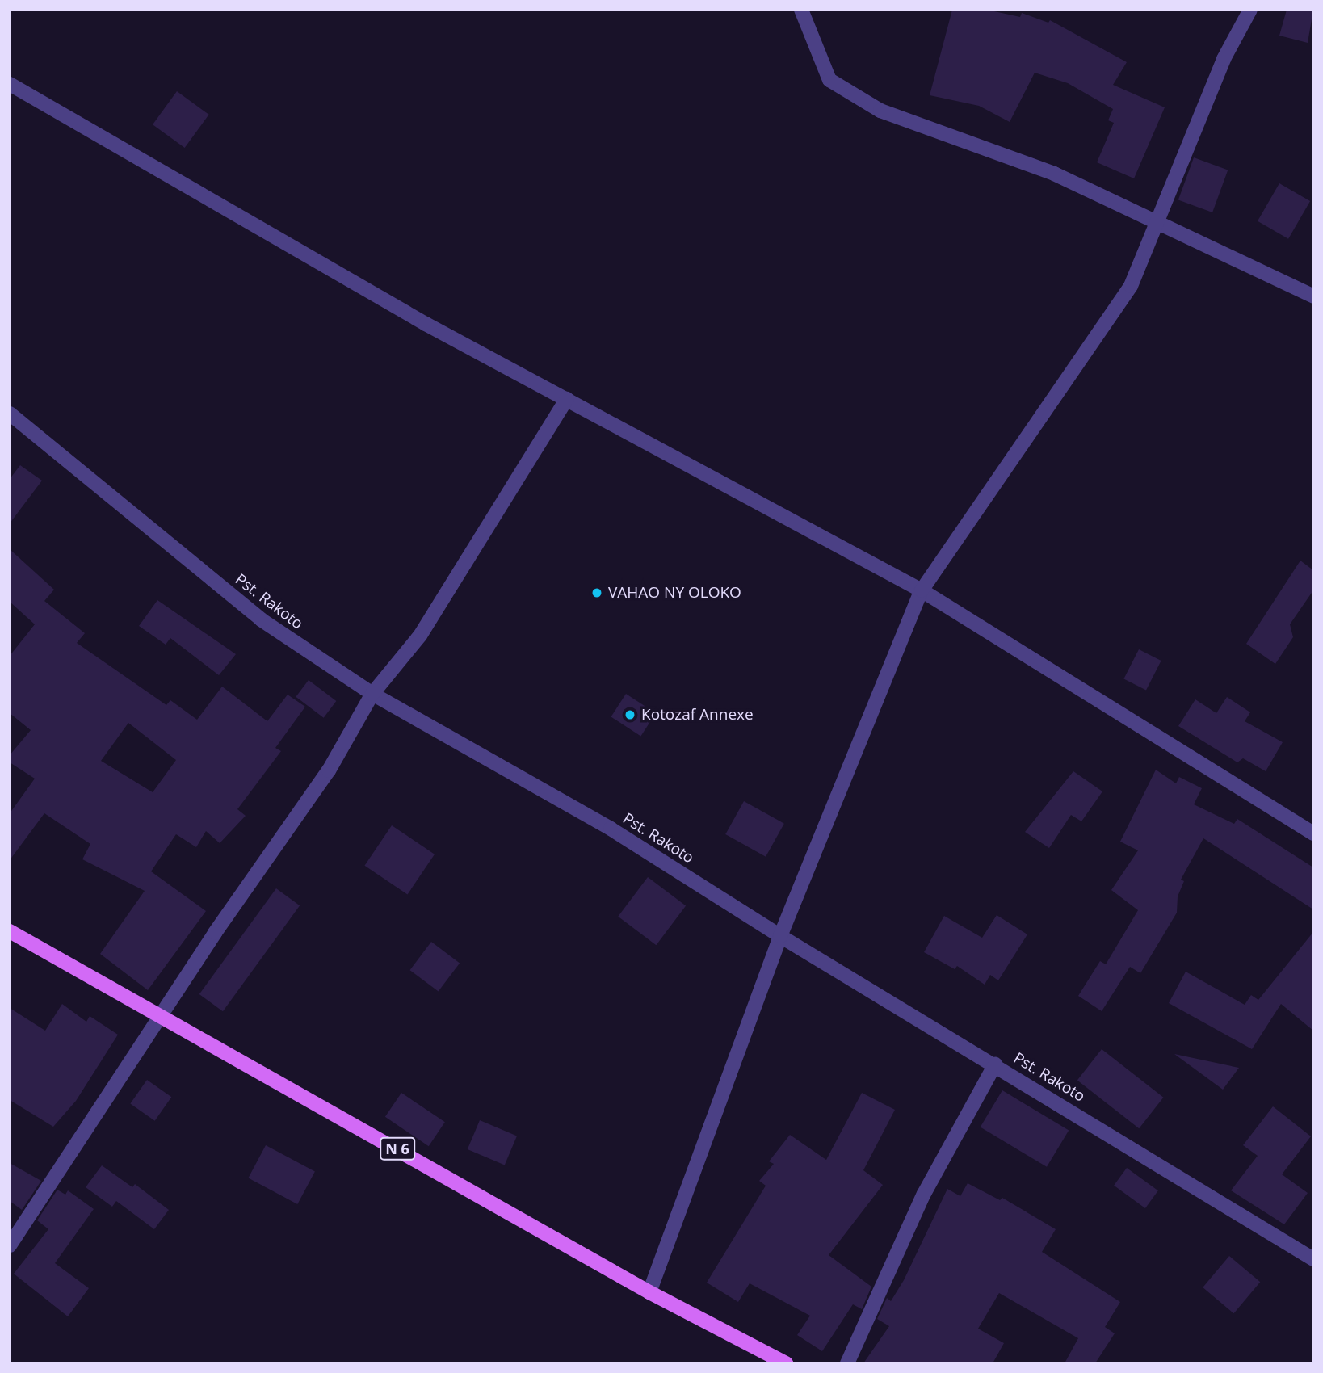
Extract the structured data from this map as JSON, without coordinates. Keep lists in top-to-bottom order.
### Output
{
  "streets": {
    "main road": ["N 6"],
    "street": ["Pst. Rakoto"]
  },
  "places": ["VAHAO NY OLOKO", "Kotozaf Annexe"]
}
